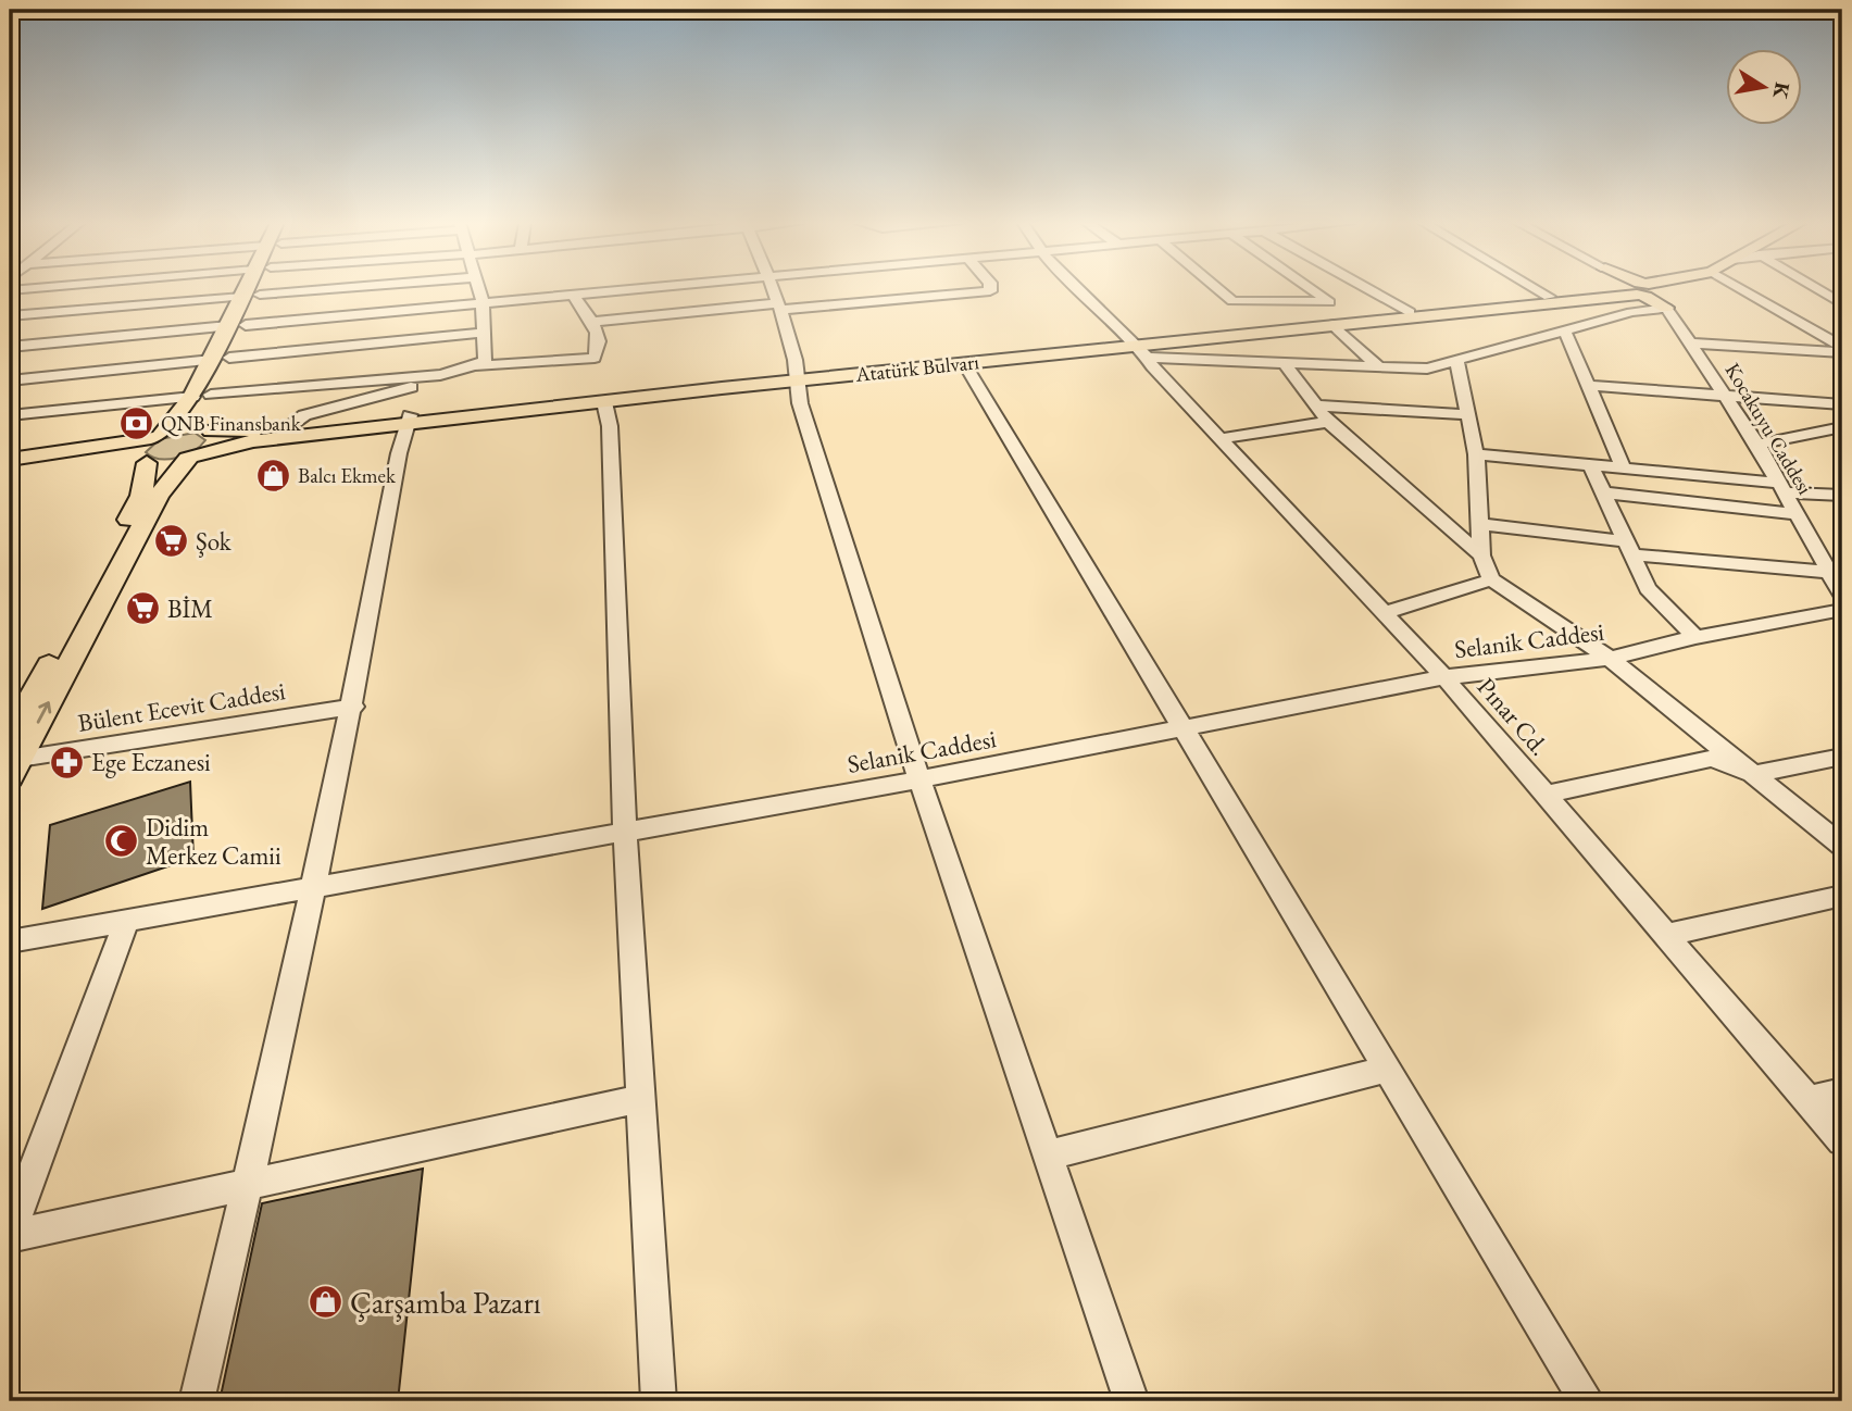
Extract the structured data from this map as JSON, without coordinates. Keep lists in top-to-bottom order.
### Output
{
  "streets": {
    "main road": ["Atatürk Bulvarı", "Kocakuyu Caddesi"],
    "street": ["Selanik Caddesi", "Bülent Ecevit Caddesi", "Pınar Cd."]
  },
  "crossings": [
    ["Atatürk Bulvarı", "Kocakuyu Caddesi"],
    ["Atatürk Bulvarı", "Pınar Cd."],
    ["Selanik Caddesi", "Pınar Cd."]
  ],
  "places": {
    "bank": ["QNB Finansbank"],
    "shop": ["Balcı Ekmek", "Çarşamba Pazarı"],
    "supermarket": ["Şok", "BİM"],
    "pharmacy": ["Ege Eczanesi"],
    "mosque": ["Didim Merkez Camii"]
  },
  "north": "right"
}
